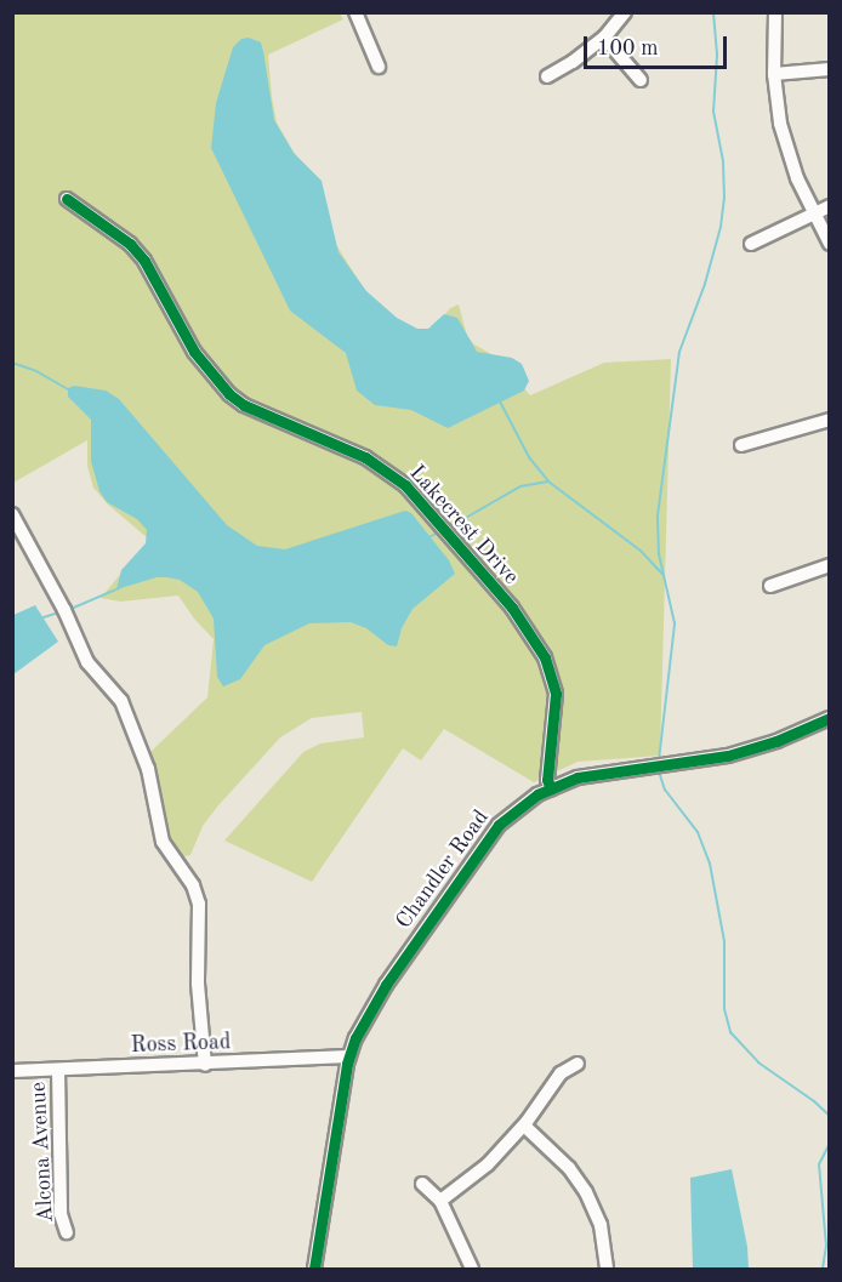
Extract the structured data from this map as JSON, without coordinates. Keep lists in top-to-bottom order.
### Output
{
  "streets": {
    "street": [
      "Lakecrest Drive",
      "Chandler Road",
      "Ross Road",
      "Alcona Avenue"
    ]
  },
  "crossings": [
    ["Lakecrest Drive", "Chandler Road"],
    ["Chandler Road", "Ross Road"],
    ["Ross Road", "Alcona Avenue"]
  ],
  "scale_bar": "100 m"
}
